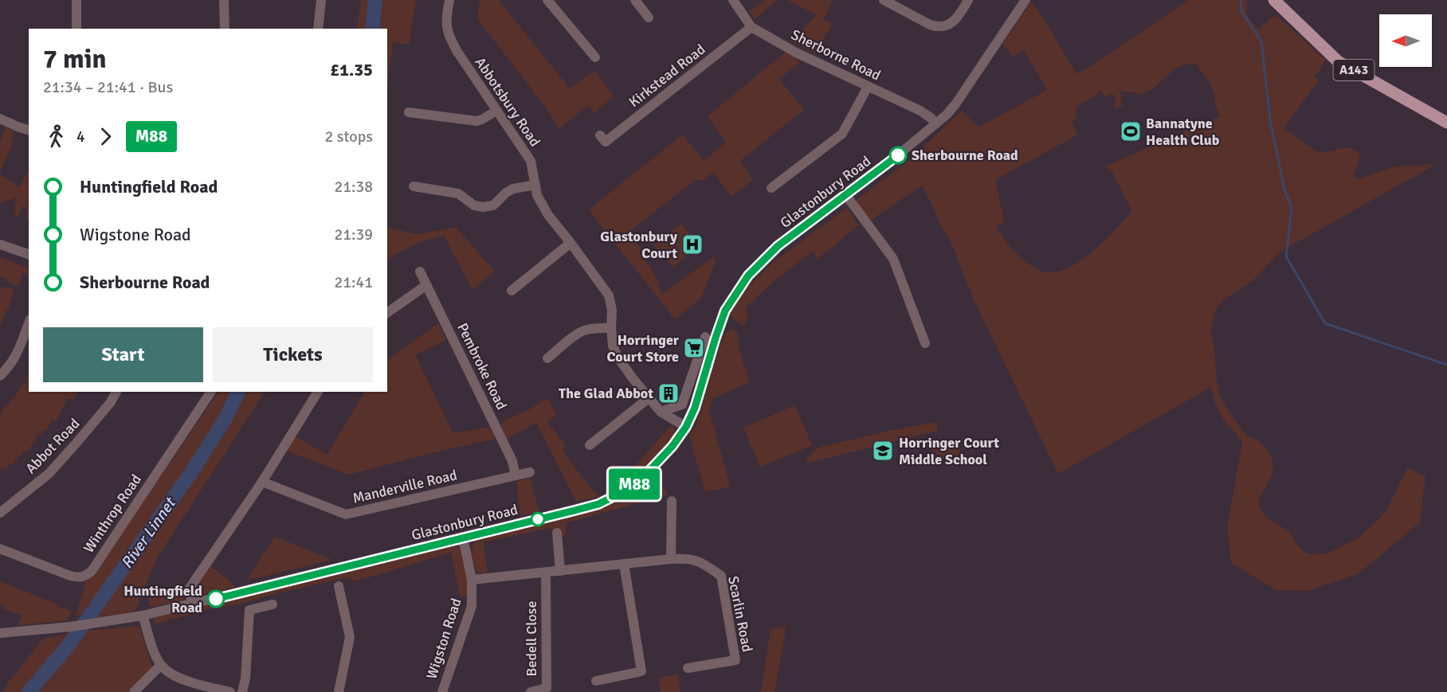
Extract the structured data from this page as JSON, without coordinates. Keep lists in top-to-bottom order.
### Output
{
  "streets": {
    "main road": ["A143"],
    "street": [
      "Sherborne Road",
      "Kirkstead Road",
      "Abbotsbury Road",
      "Glastonbury Road",
      "Pembroke Road",
      "Abbot Road",
      "Manderville Road",
      "Winthrop Road",
      "Scarlin Road",
      "Wigston Road",
      "Bedell Close"
    ]
  },
  "crossings": [
    ["Sherborne Road", "Kirkstead Road"],
    ["Sherborne Road", "Glastonbury Road"],
    ["Abbotsbury Road", "Glastonbury Road"],
    ["Glastonbury Road", "Wigston Road"],
    ["Pembroke Road", "Manderville Road"],
    ["Scarlin Road", "Wigston Road"],
    ["Scarlin Road", "Bedell Close"]
  ],
  "water": ["River Linnet"],
  "places": {
    "sports": ["Bannatyne Health Club"],
    "other": ["Sherbourne Road", "Huntingfield Road"],
    "hospital": ["Glastonbury Court"],
    "supermarket": ["Horringer Court Store"],
    "building": ["The Glad Abbot"],
    "school or university": ["Horringer Court Middle School"]
  },
  "lines": ["bus line M88"],
  "north": "left",
  "page": {
    "on_map": "M88",
    "heading": ["7 min", "21:34 – 21:41 · Bus", "£1.35"],
    "legs": ["4", "M88", "2 stops"],
    "list": [
      {
        "name": "Huntingfield Road",
        "value": "21:38"
      },
      {
        "name": "Wigstone Road",
        "value": "21:39"
      },
      {
        "name": "Sherbourne Road",
        "value": "21:41"
      }
    ],
    "buttons": ["Start", "Tickets"]
  }
}
